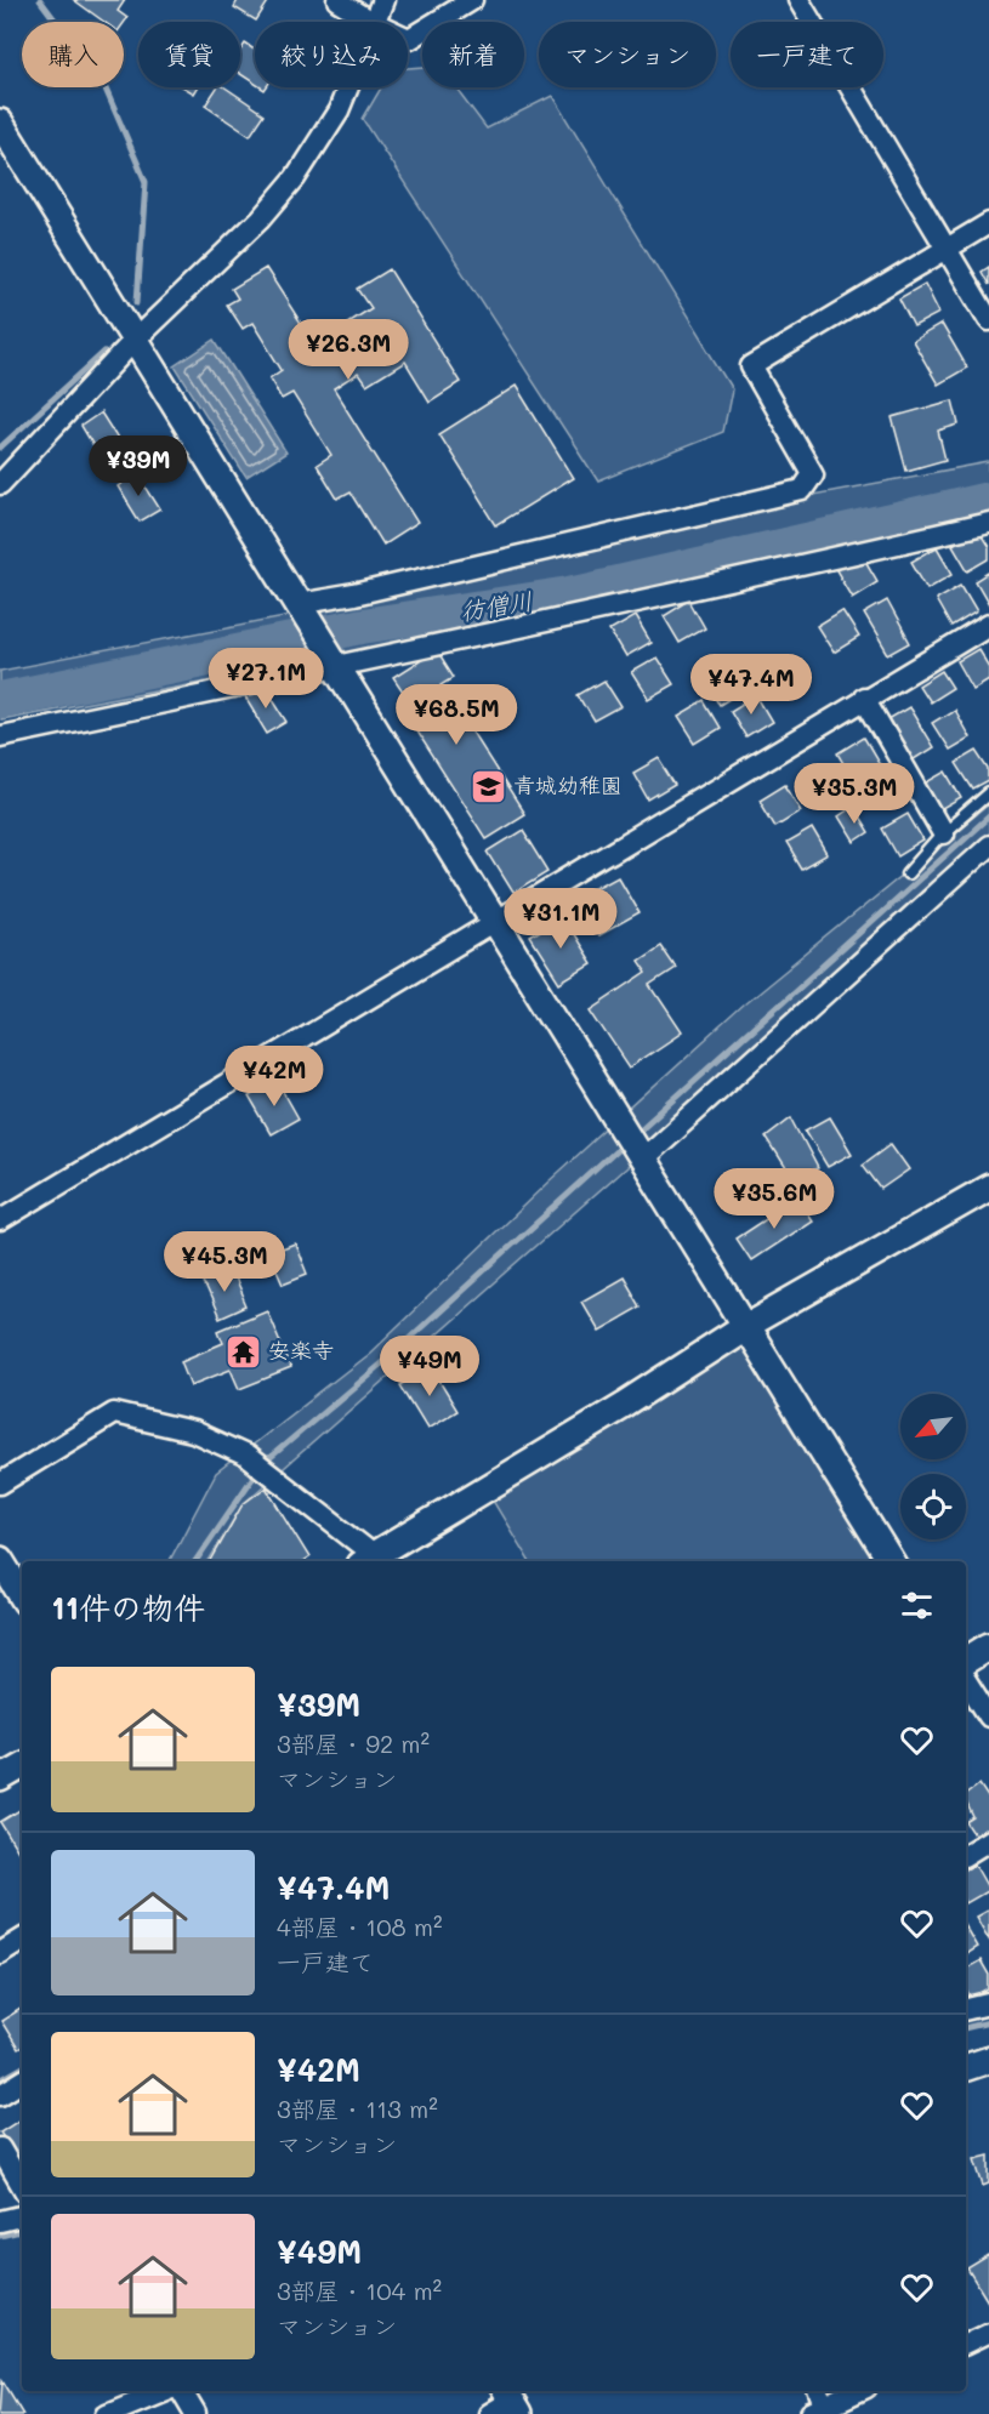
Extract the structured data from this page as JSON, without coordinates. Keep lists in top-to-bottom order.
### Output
{
  "water": ["彷僧川"],
  "places": {
    "school or university": ["青城幼稚園"],
    "temple": ["安楽寺"]
  },
  "north": "bottom left",
  "page": {
    "chip": [
      "購入",
      "賃貸",
      "絞り込み",
      "新着",
      "マンション",
      "一戸建て"
    ],
    "price": [
      "¥26.3M",
      "¥39M",
      "¥27.1M",
      "¥47.4M",
      "¥68.5M",
      "¥35.3M",
      "¥31.1M",
      "¥42M",
      "¥35.6M",
      "¥45.3M",
      "¥49M"
    ],
    "heading": "11件の物件",
    "list": [
      {
        "name": "¥39M",
        "note": "3部屋 · 92 m² · マンション"
      },
      {
        "name": "¥47.4M",
        "note": "4部屋 · 108 m² · 一戸建て"
      },
      {
        "name": "¥42M",
        "note": "3部屋 · 113 m² · マンション"
      },
      {
        "name": "¥49M",
        "note": "3部屋 · 104 m² · マンション"
      }
    ]
  }
}
